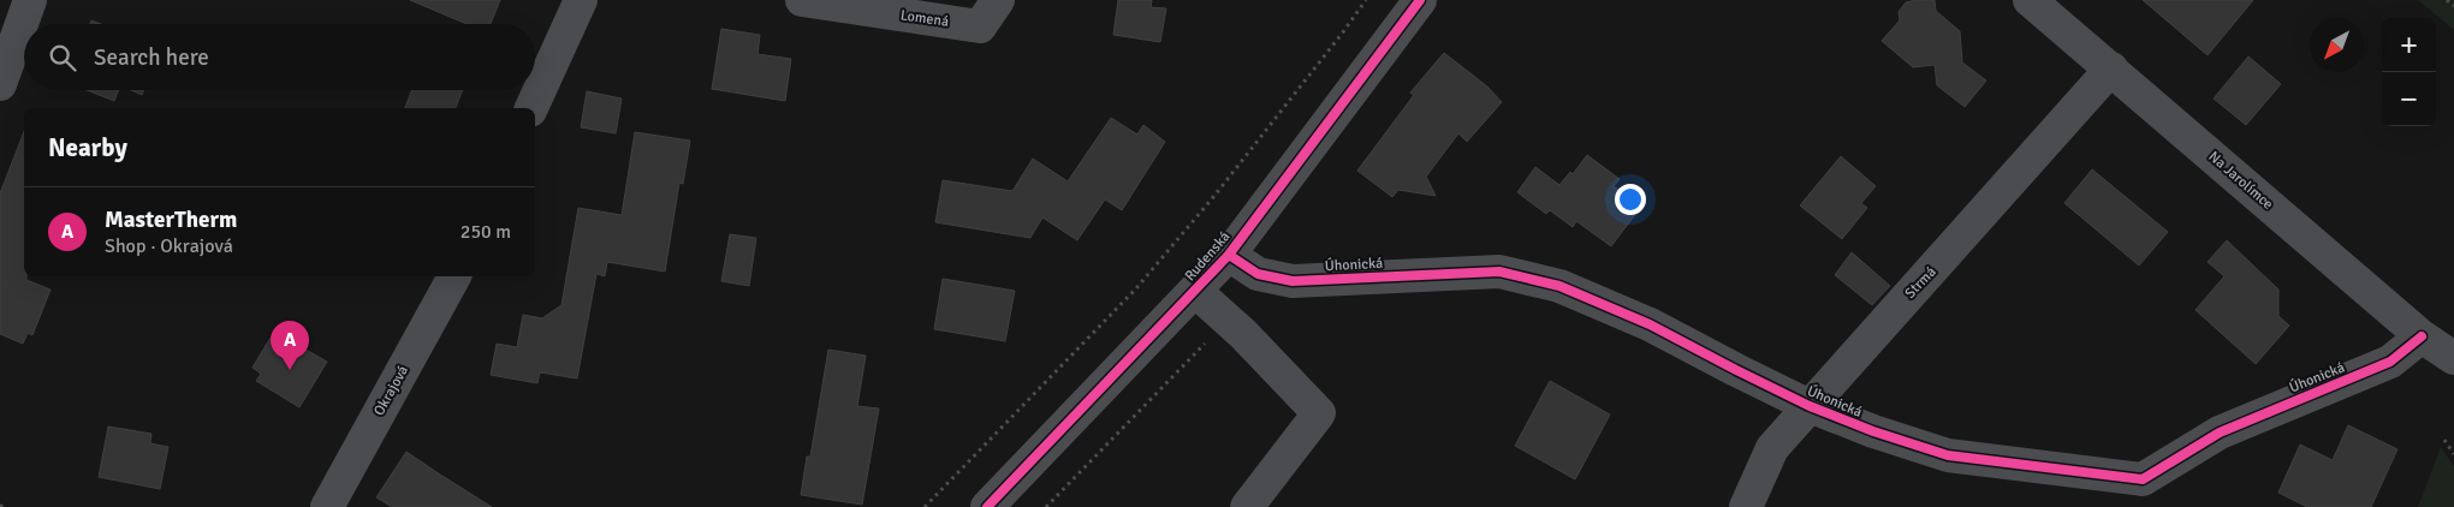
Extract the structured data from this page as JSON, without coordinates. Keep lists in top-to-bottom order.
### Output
{
  "streets": {
    "street": [
      "Lomená",
      "Na Jarolímce",
      "Rudenská",
      "Úhonická",
      "Strmá",
      "Okrajová"
    ]
  },
  "crossings": [
    ["Na Jarolímce", "Úhonická"],
    ["Na Jarolímce", "Strmá"],
    ["Rudenská", "Úhonická"],
    ["Úhonická", "Strmá"]
  ],
  "north": "bottom left",
  "page": {
    "map_buttons": ["+", "−"],
    "search": "Search here",
    "heading": "Nearby",
    "list": [
      {
        "mark": "A",
        "name": "MasterTherm",
        "note": "Shop · Okrajová",
        "value": "250 m"
      }
    ],
    "pins": "A"
  }
}
